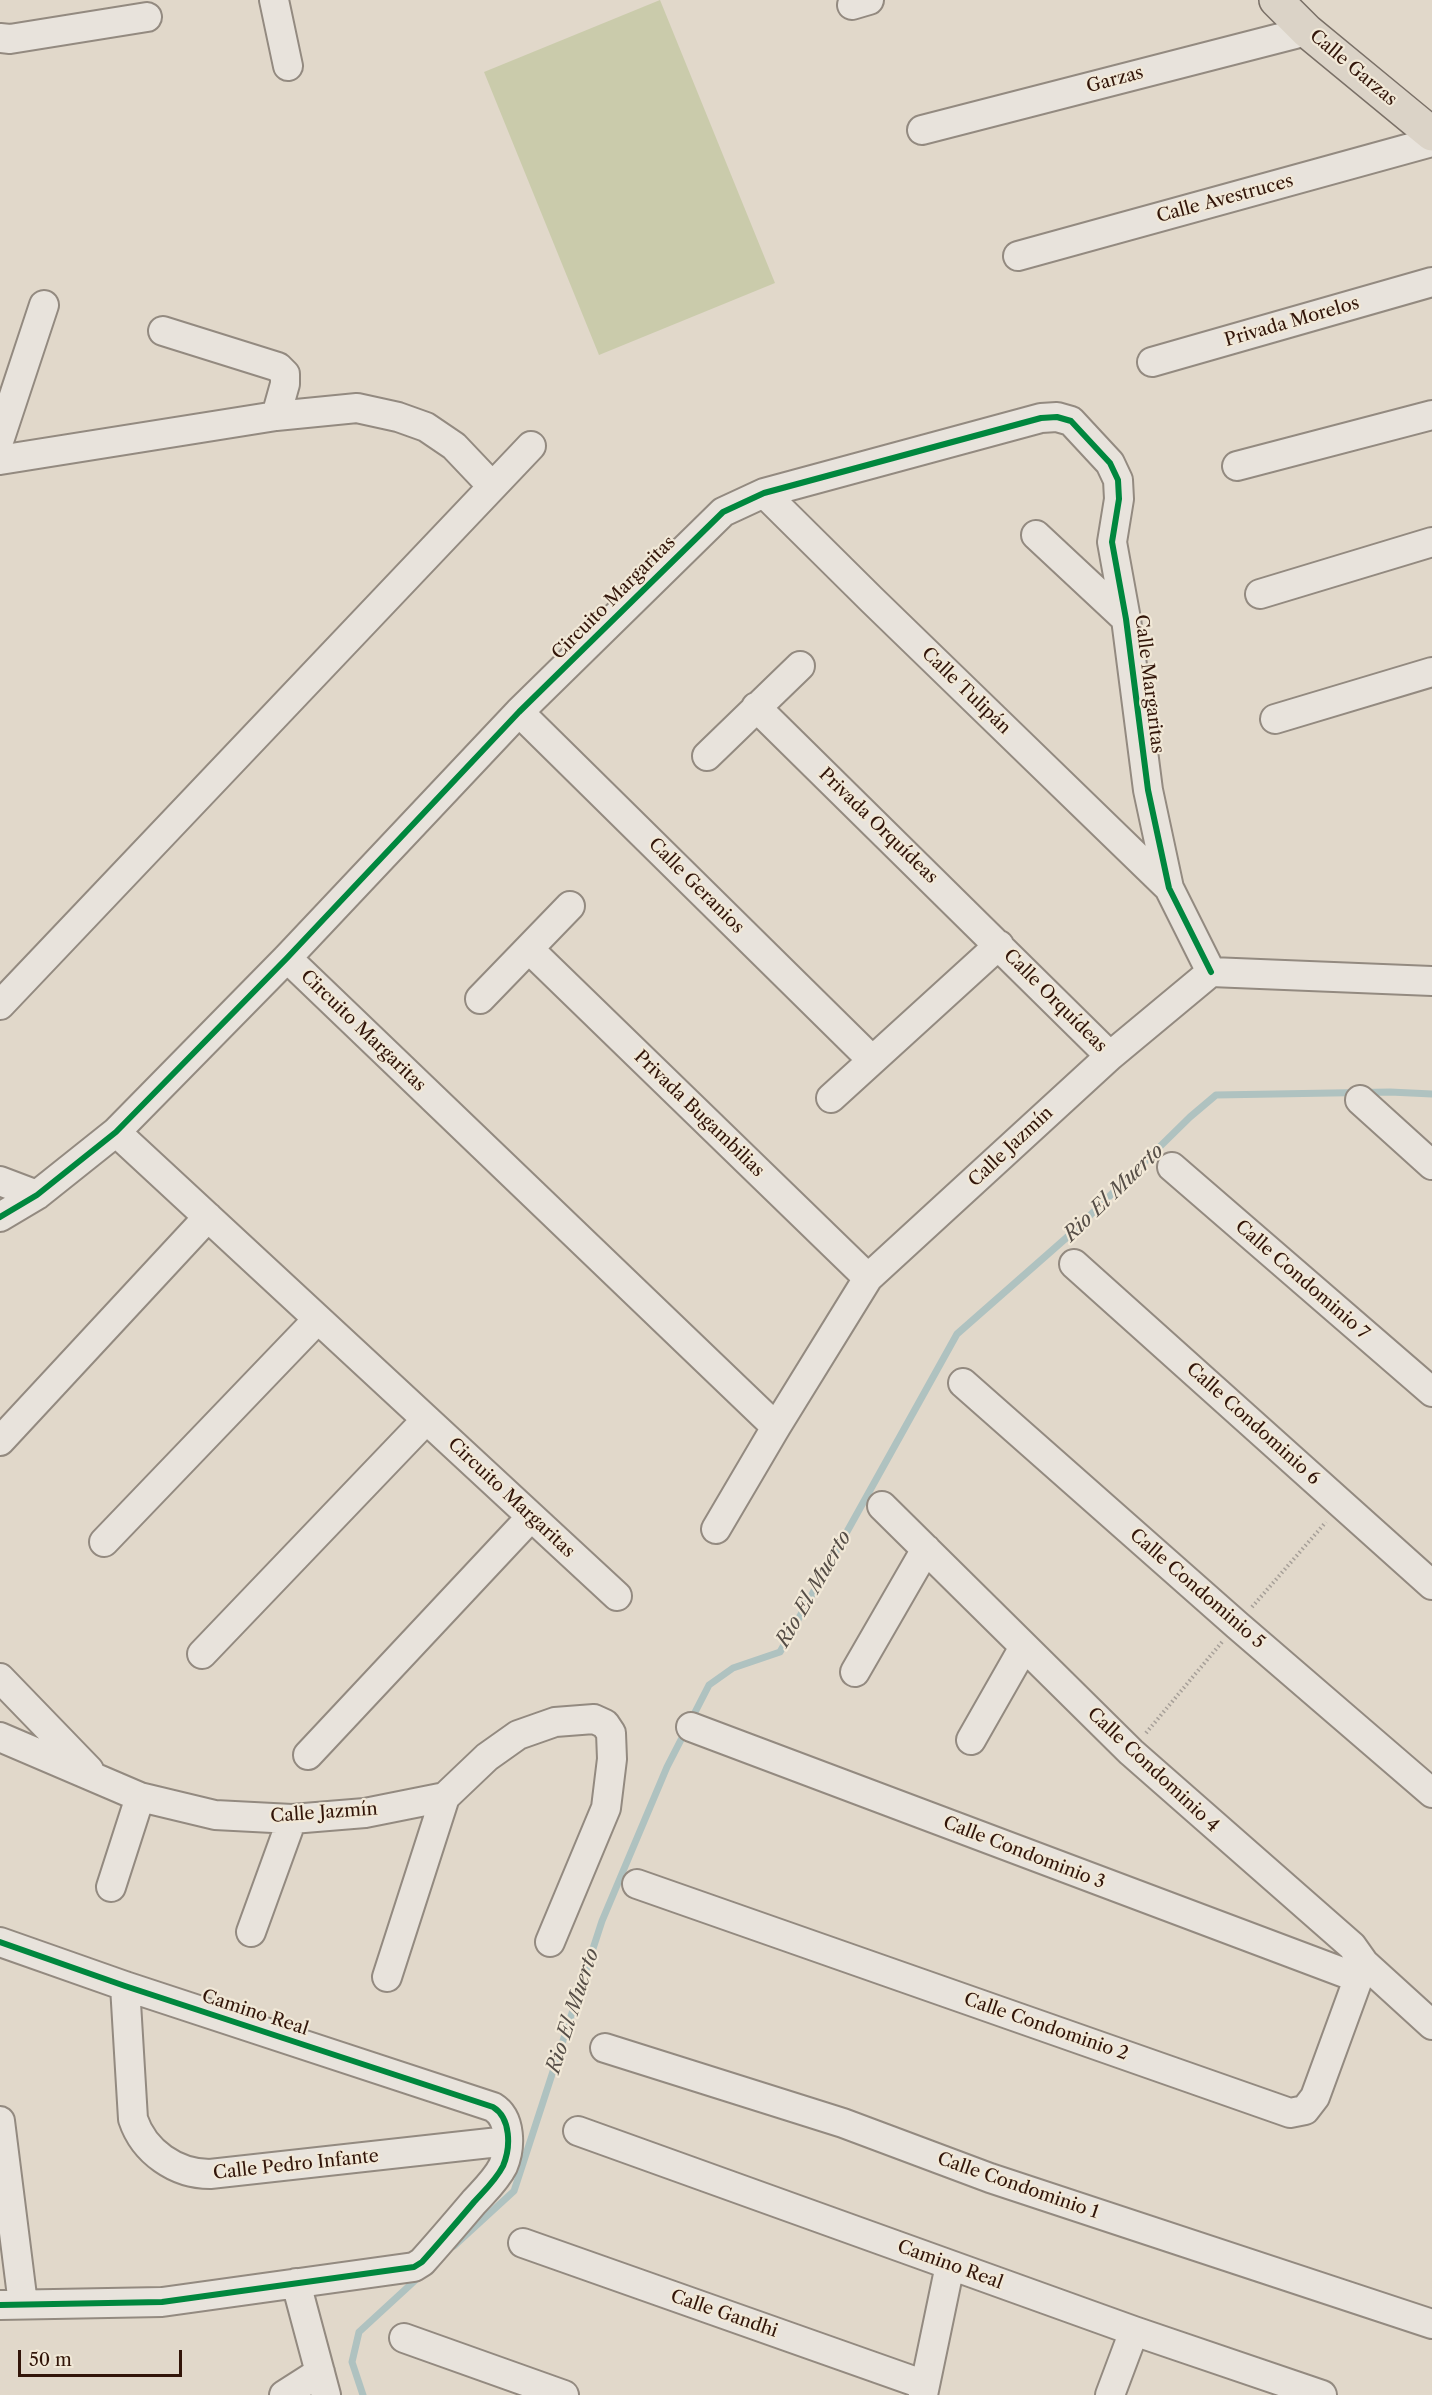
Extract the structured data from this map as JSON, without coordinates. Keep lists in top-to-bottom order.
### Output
{
  "streets": {
    "main road": ["Calle Garzas"],
    "street": [
      "Garzas",
      "Calle Avestruces",
      "Privada Morelos",
      "Circuito Margaritas",
      "Calle Margaritas",
      "Calle Tulipán",
      "Privada Orquídeas",
      "Calle Geranios",
      "Calle Orquídeas",
      "Privada Bugambilias",
      "Calle Jazmín",
      "Calle Condominio 7",
      "Calle Condominio 6",
      "Calle Condominio 5",
      "Calle Condominio 4",
      "Calle Condominio 3",
      "Camino Real",
      "Calle Condominio 2",
      "Calle Pedro Infante",
      "Calle Condominio 1",
      "Calle Gandhi"
    ]
  },
  "crossings": [
    ["Calle Garzas", "Garzas"],
    ["Circuito Margaritas", "Calle Margaritas"],
    ["Circuito Margaritas", "Calle Tulipán"],
    ["Circuito Margaritas", "Calle Geranios"],
    ["Circuito Margaritas", "Calle Jazmín"],
    ["Calle Margaritas", "Calle Tulipán"],
    ["Calle Margaritas", "Calle Jazmín"],
    ["Privada Orquídeas", "Calle Orquídeas"],
    ["Calle Orquídeas", "Calle Jazmín"],
    ["Privada Bugambilias", "Calle Jazmín"],
    ["Calle Condominio 4", "Calle Condominio 3"],
    ["Calle Condominio 4", "Calle Condominio 2"],
    ["Calle Condominio 3", "Calle Condominio 2"],
    ["Camino Real", "Calle Pedro Infante"]
  ],
  "water": ["Rio El Muerto"],
  "scale_bar": "50 m"
}
